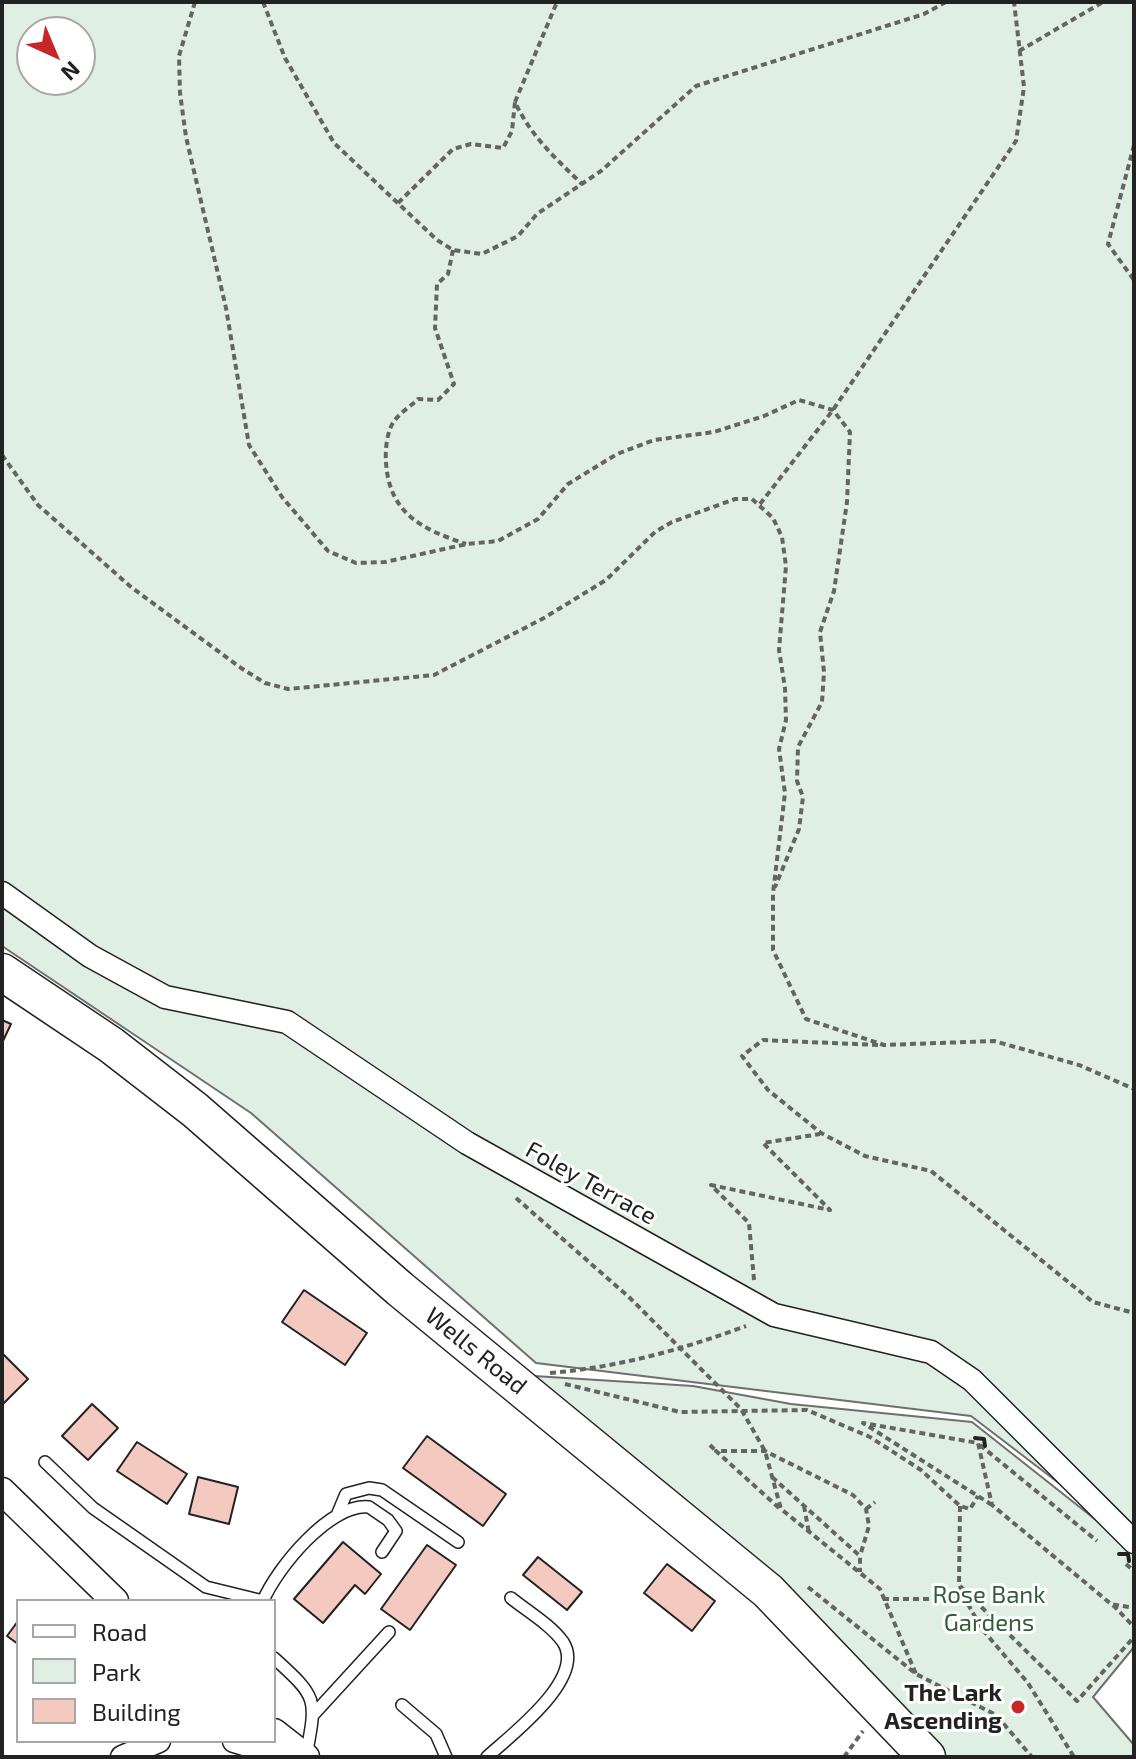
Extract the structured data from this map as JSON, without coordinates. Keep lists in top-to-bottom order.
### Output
{
  "streets": {
    "highway": ["Wells Road"],
    "street": ["Foley Terrace"]
  },
  "parks": ["Rose Bank Gardens"],
  "places": ["The Lark Ascending"],
  "legend": ["Road", "Park", "Building"],
  "north": "bottom right"
}
